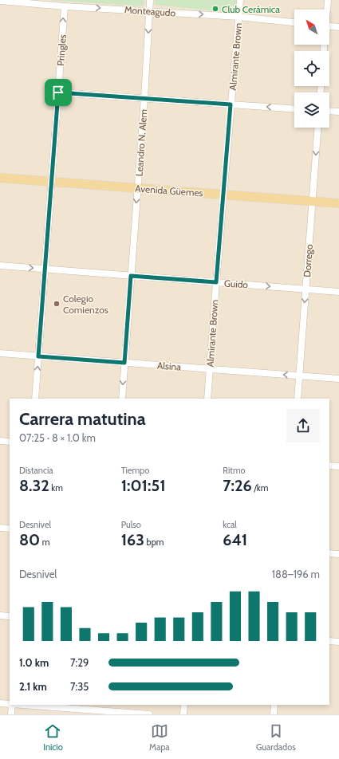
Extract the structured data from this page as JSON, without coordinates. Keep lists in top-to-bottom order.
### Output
{
  "streets": {
    "main road": ["Avenida Güemes"],
    "street": [
      "Monteagudo",
      "Pringles",
      "Almirante Brown",
      "Leandro N. Alem",
      "Dorrego",
      "Guido",
      "Alsina"
    ]
  },
  "crossings": [
    ["Monteagudo", "Pringles"],
    ["Monteagudo", "Almirante Brown"],
    ["Monteagudo", "Leandro N. Alem"],
    ["Pringles", "Avenida Güemes"],
    ["Pringles", "Guido"],
    ["Pringles", "Alsina"],
    ["Almirante Brown", "Avenida Güemes"],
    ["Almirante Brown", "Guido"],
    ["Almirante Brown", "Alsina"],
    ["Leandro N. Alem", "Avenida Güemes"],
    ["Leandro N. Alem", "Guido"],
    ["Leandro N. Alem", "Alsina"],
    ["Avenida Güemes", "Dorrego"],
    ["Dorrego", "Guido"],
    ["Dorrego", "Alsina"]
  ],
  "one_way": [
    "Monteagudo",
    "Leandro N. Alem",
    "Dorrego",
    "Guido"
  ],
  "places": ["Club Cerámica", "Colegio Comienzos"],
  "north": "top left",
  "page": {
    "heading": ["Carrera matutina", "07:25 · 8 × 1.0 km"],
    "stats": [
      ["Distancia", "8.32 km"],
      ["Tiempo", "1:01:51"],
      ["Ritmo", "7:26 /km"],
      ["Desnivel", "80 m"],
      ["Pulso", "163 bpm"],
      ["kcal", "641"]
    ],
    "chart": ["Desnivel", "188–196 m"],
    "list": [
      {
        "name": "1.0 km",
        "note": "7:29"
      },
      {
        "name": "2.1 km",
        "note": "7:35"
      }
    ],
    "tabs": ["Inicio", "Mapa", "Guardados"]
  }
}
